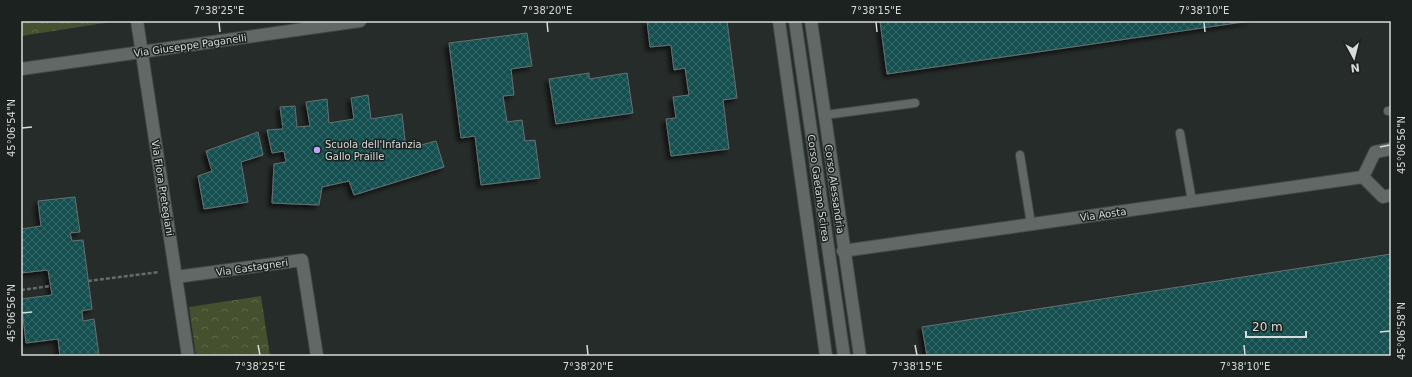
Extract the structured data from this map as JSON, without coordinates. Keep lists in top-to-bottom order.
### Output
{
  "streets": {
    "street": [
      "Via Giuseppe Paganelli",
      "Via Flora Pretegiani",
      "Corso Gaetano Scirea",
      "Corso Alessandria",
      "Via Aosta",
      "Via Castagneri"
    ]
  },
  "crossings": [
    ["Via Giuseppe Paganelli", "Via Flora Pretegiani"],
    ["Via Flora Pretegiani", "Via Castagneri"],
    ["Corso Alessandria", "Via Aosta"]
  ],
  "places": ["Scuola dell'Infanzia Gallo Praille"],
  "scale_bar": "20 m",
  "north": "bottom",
  "coordinates": [
    "7°38'25\"E",
    "7°38'20\"E",
    "7°38'15\"E",
    "7°38'10\"E",
    "45°06'54\"N",
    "45°06'56\"N",
    "45°06'58\"N"
  ]
}
